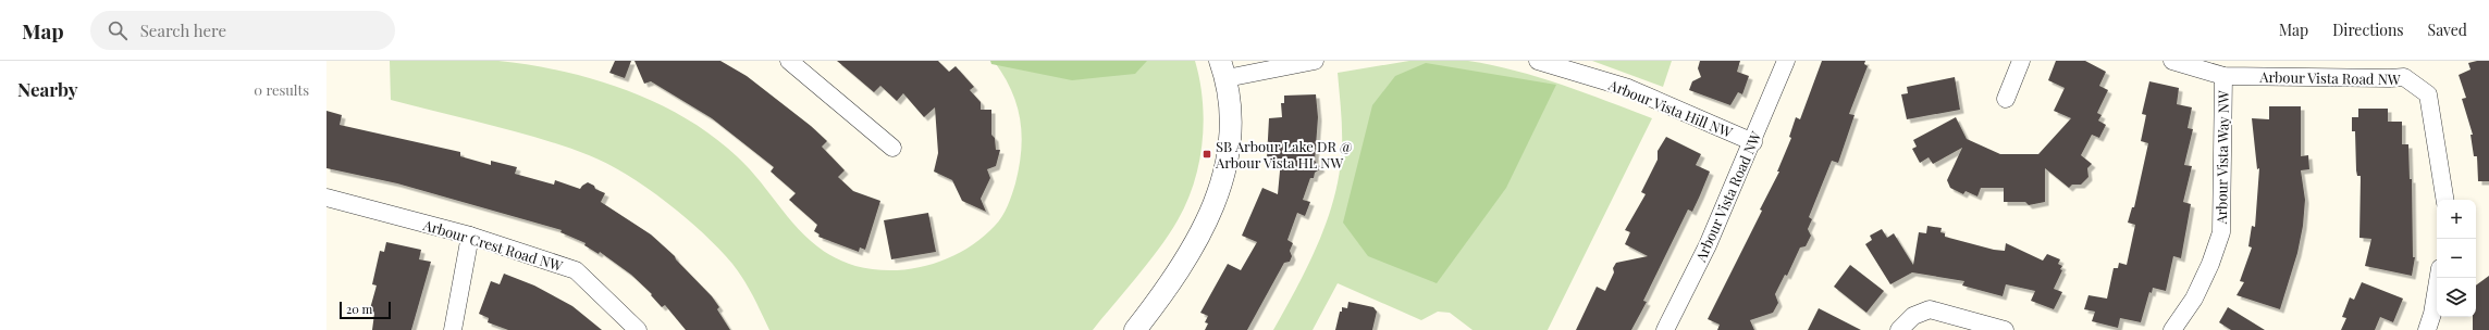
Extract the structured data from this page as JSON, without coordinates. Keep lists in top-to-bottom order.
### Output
{
  "streets": {
    "street": [
      "Arbour Vista Road NW",
      "Arbour Vista Hill NW",
      "Arbour Vista Way NW",
      "Arbour Crest Road NW"
    ]
  },
  "crossings": [
    ["Arbour Vista Road NW", "Arbour Vista Hill NW"],
    ["Arbour Vista Road NW", "Arbour Vista Way NW"]
  ],
  "places": {
    "transit": ["SB Arbour Lake DR @ Arbour Vista HL NW"]
  },
  "scale_bar": "20 m",
  "page": {
    "header": "Map",
    "search": "Search here",
    "nav": ["Map", "Directions", "Saved"],
    "heading": ["Nearby", "0 results"],
    "map_buttons": ["+", "−"],
    "scale": "20 m"
  }
}
